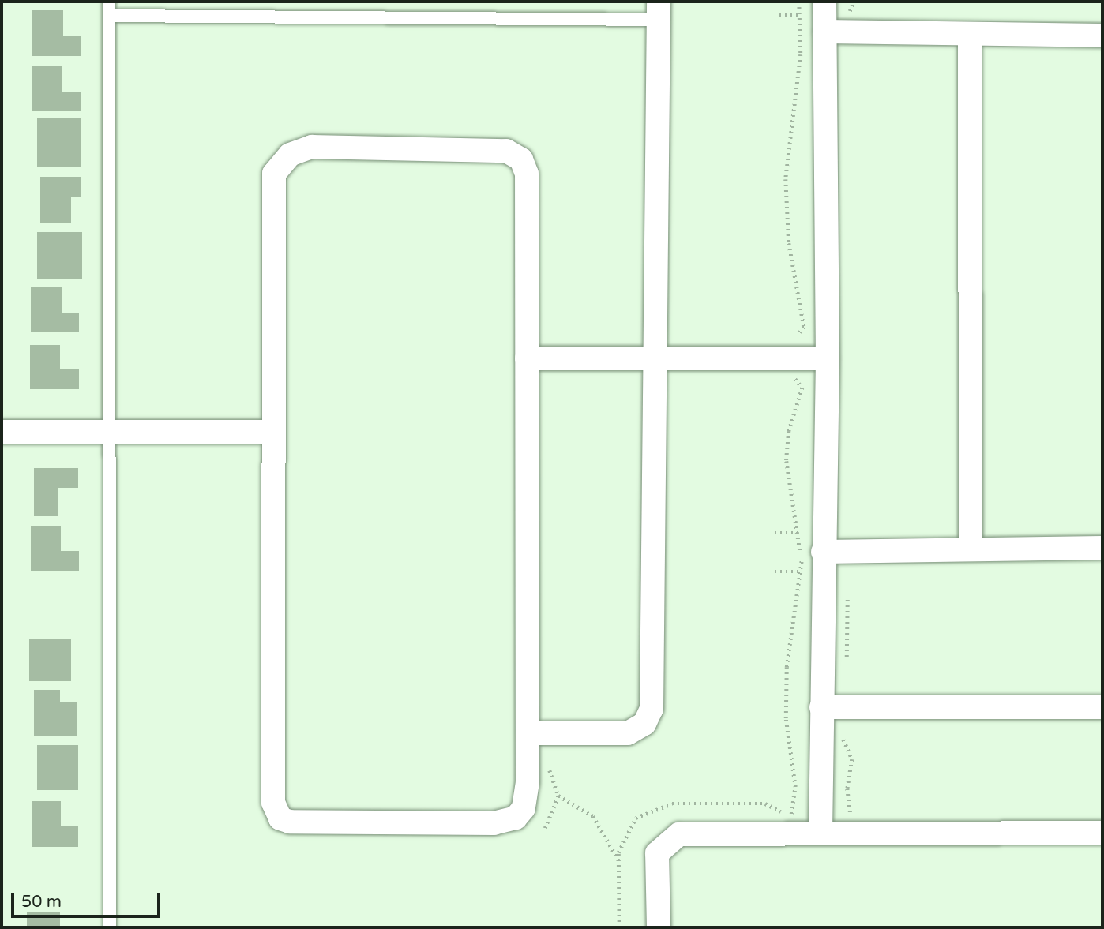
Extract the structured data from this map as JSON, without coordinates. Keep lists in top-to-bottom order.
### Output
{
  "scale_bar": "50 m"
}
